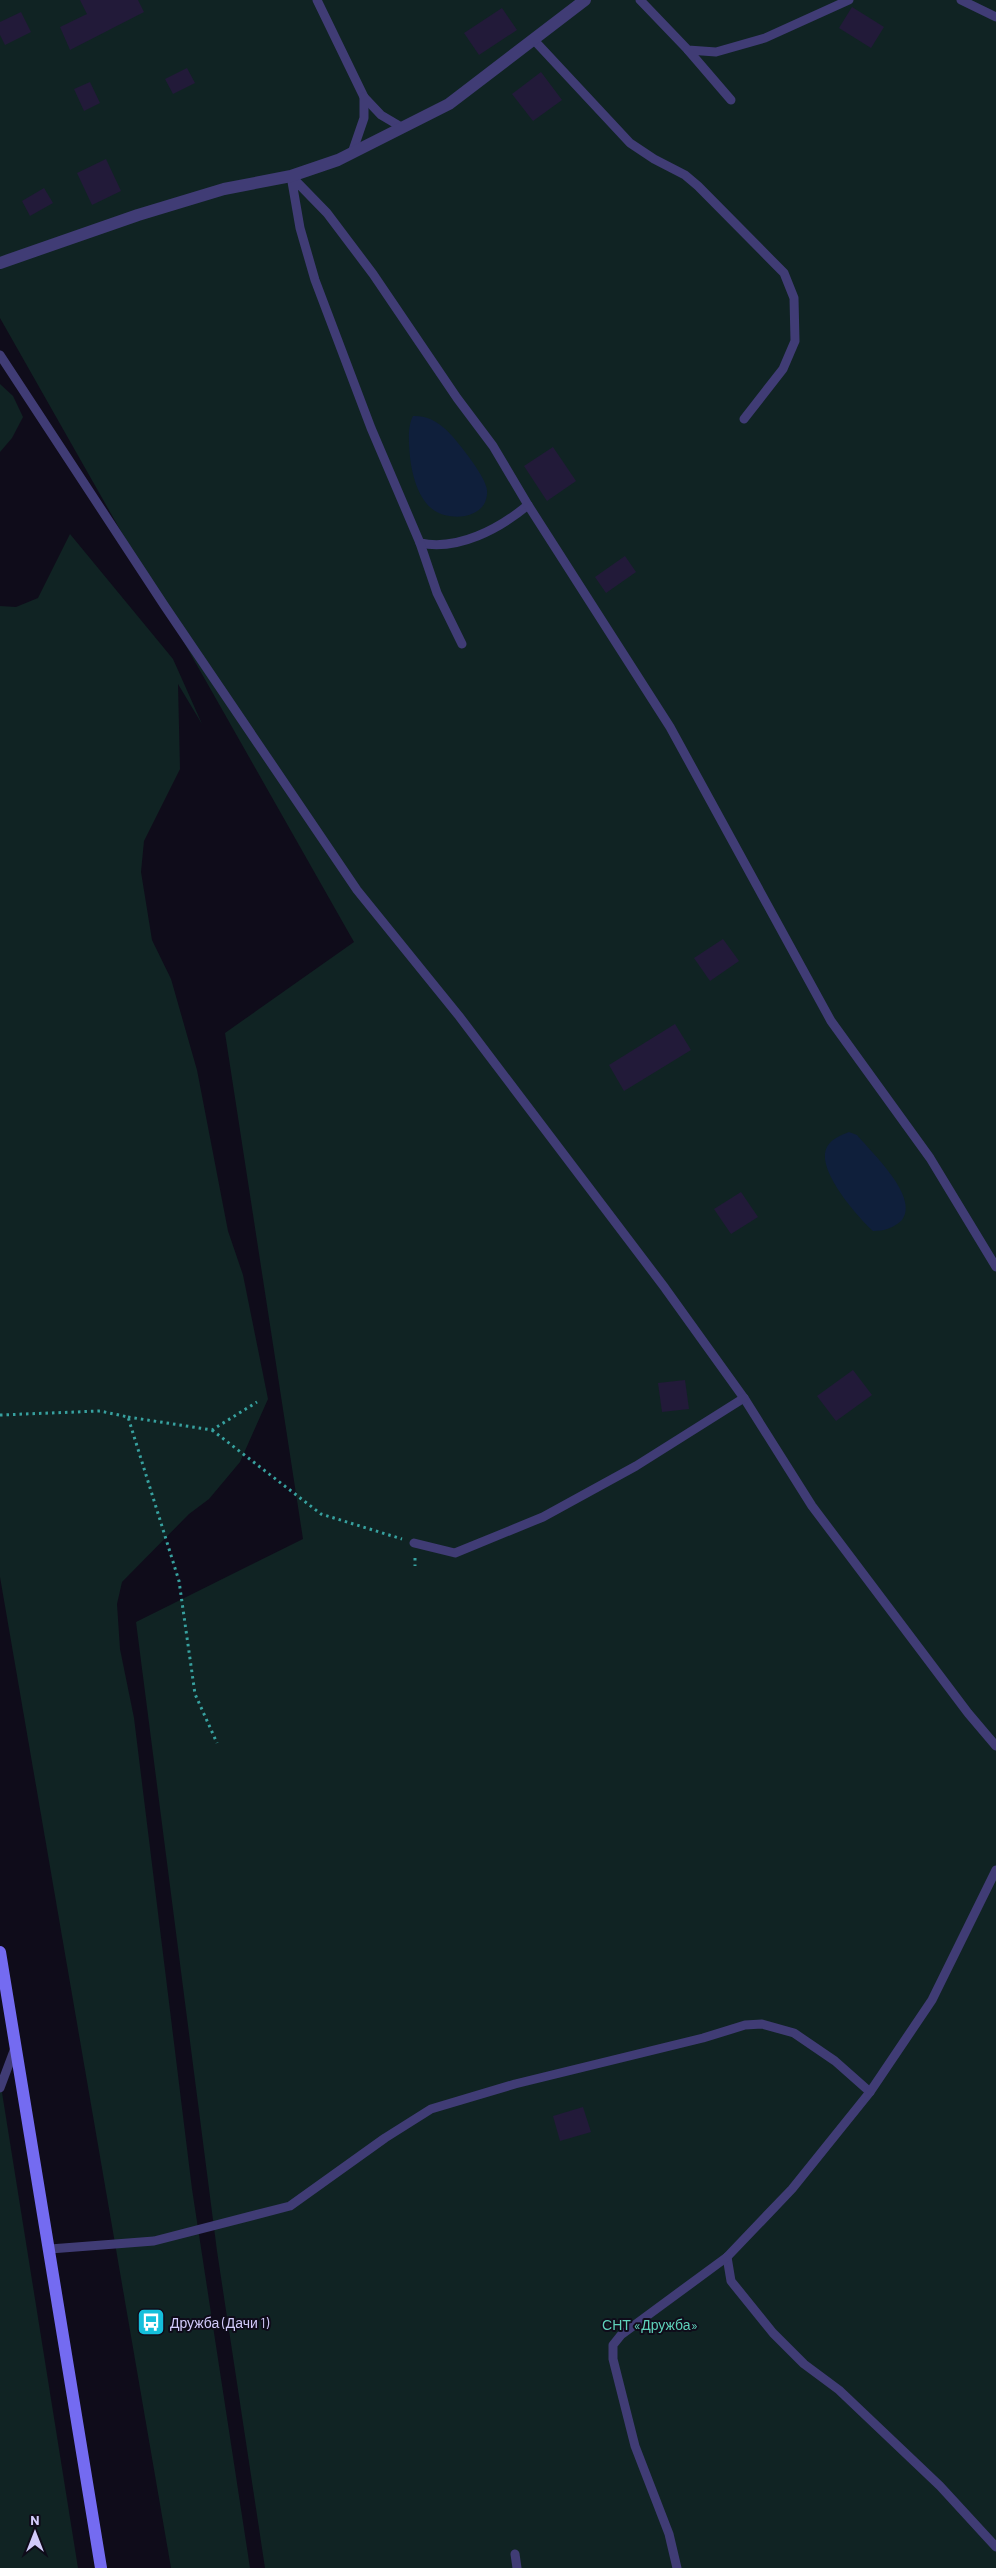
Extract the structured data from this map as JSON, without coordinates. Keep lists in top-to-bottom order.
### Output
{
  "parks": ["СНТ «Дружба»"],
  "places": {
    "bus stop": ["Дружба (Дачи 1)"]
  },
  "north": "top"
}
